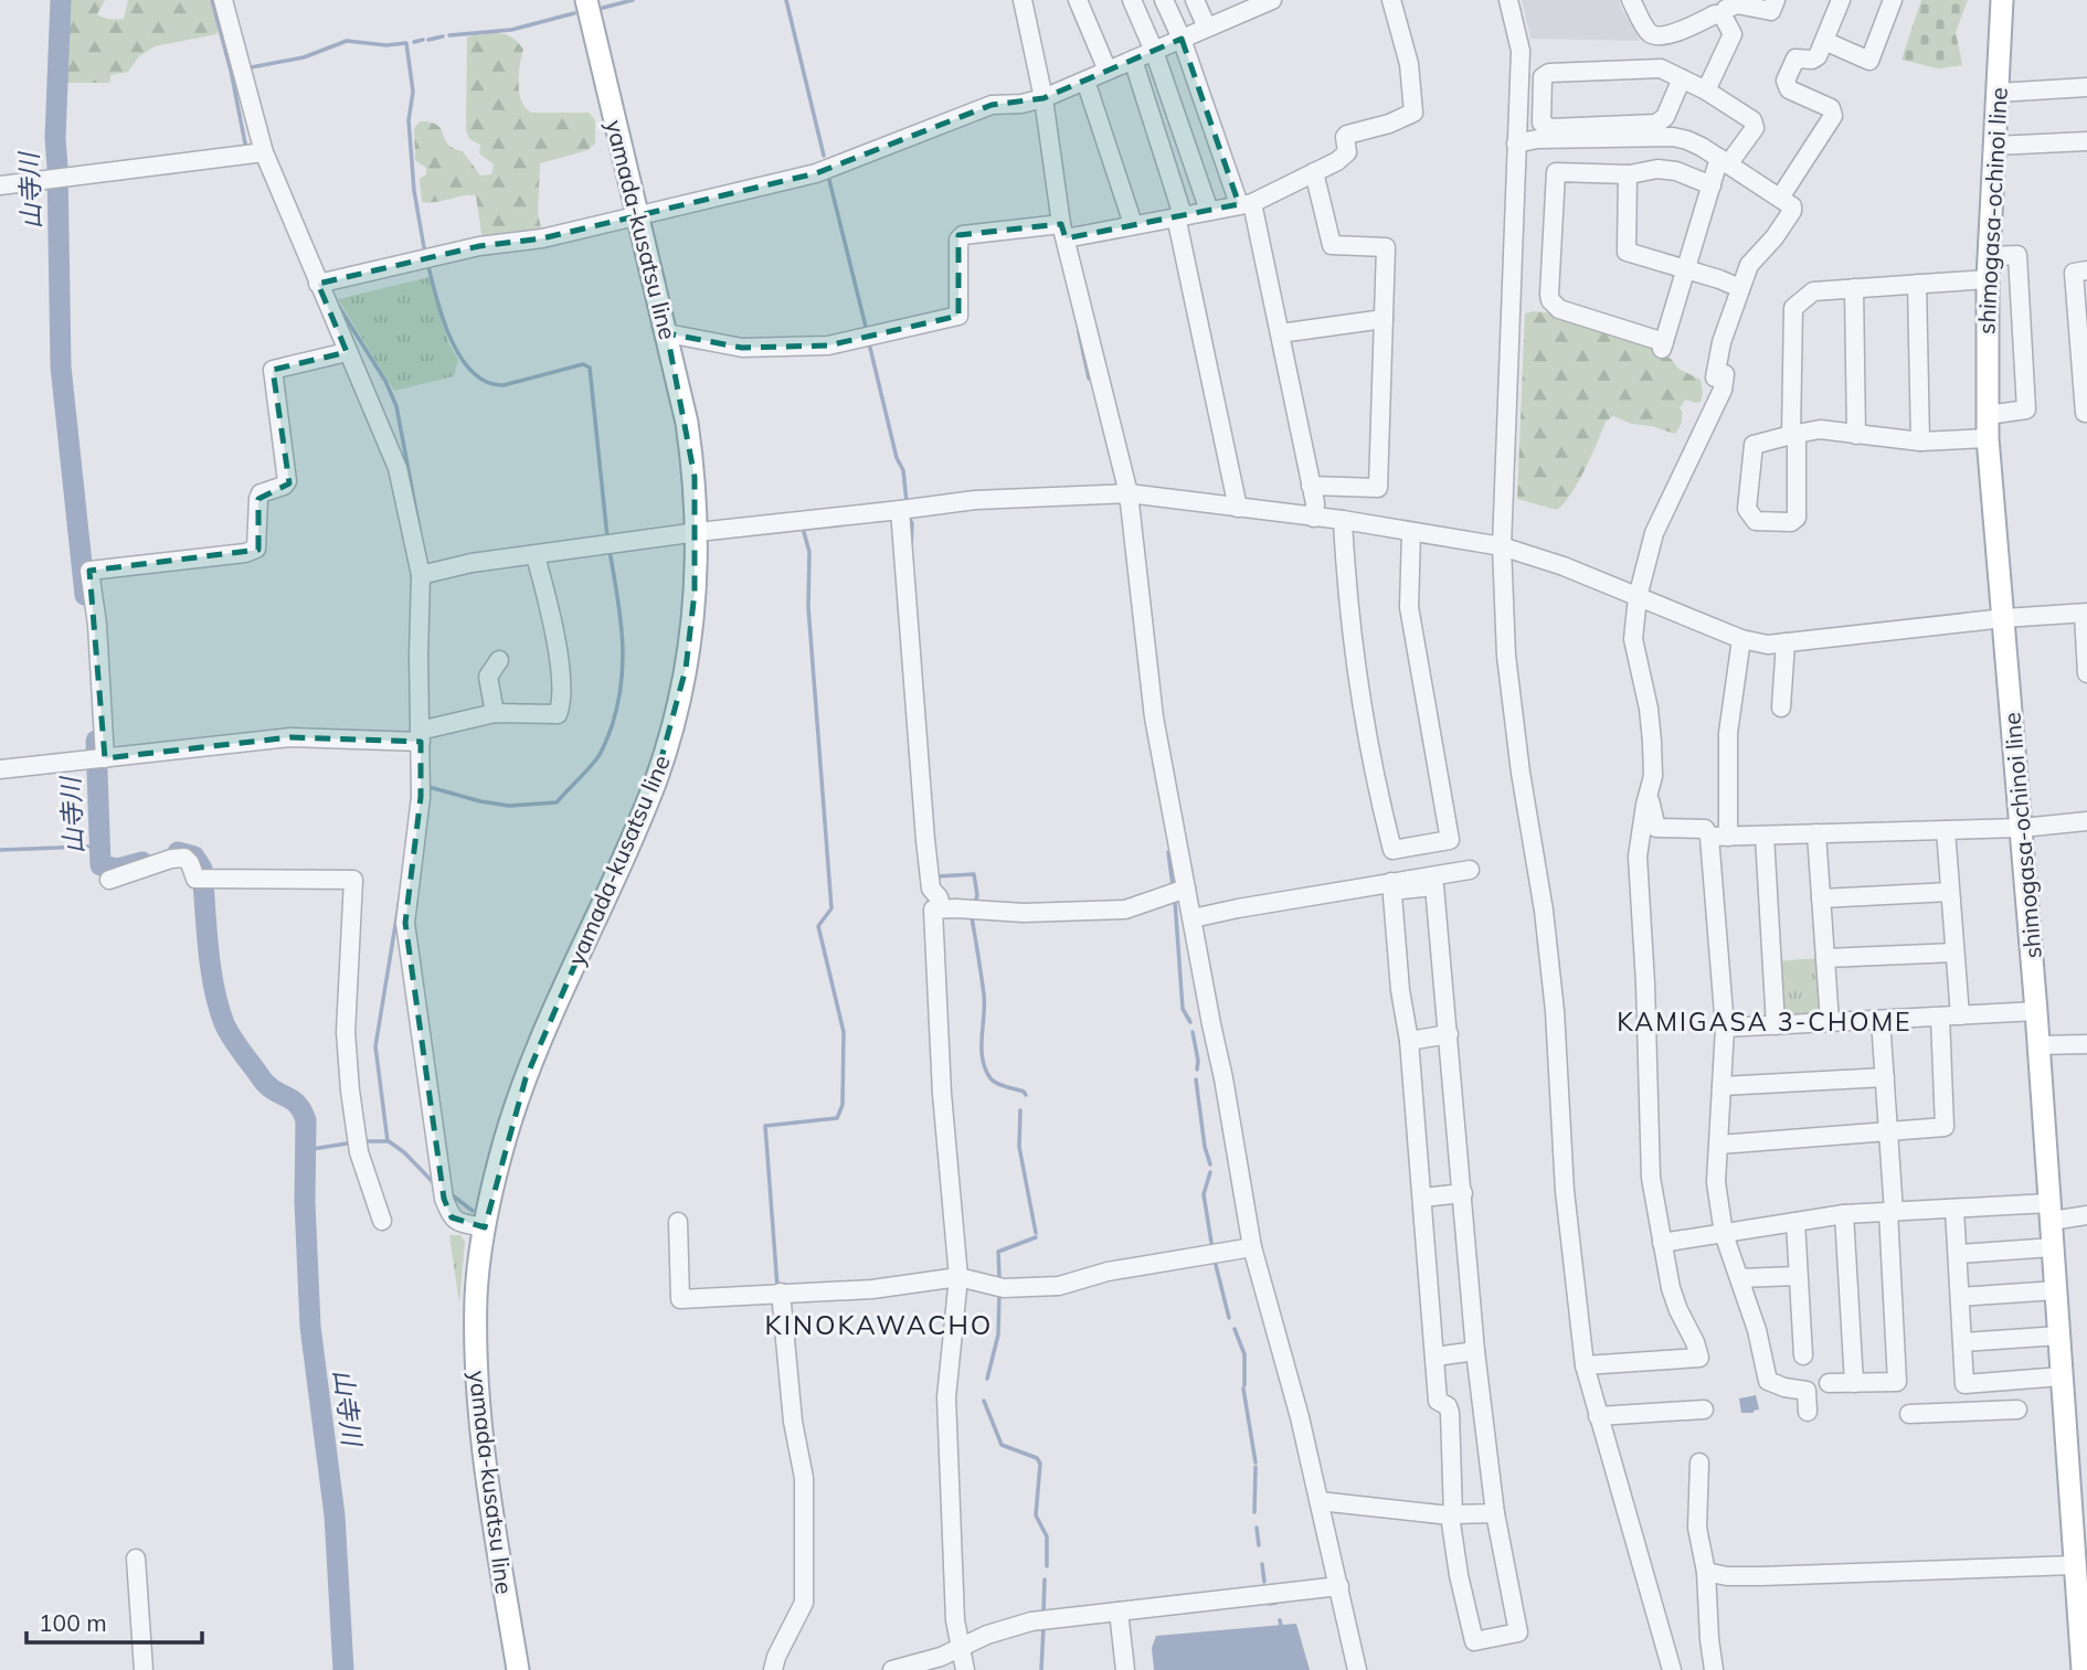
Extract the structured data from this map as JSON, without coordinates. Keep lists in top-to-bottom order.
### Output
{
  "streets": {
    "main road": ["shimogasa-ochinoi line", "yamada-kusatsu line"]
  },
  "districts": ["KAMIGASA 3-CHOME", "KINOKAWACHO"],
  "water": ["山寺川"],
  "scale_bar": "100 m"
}
